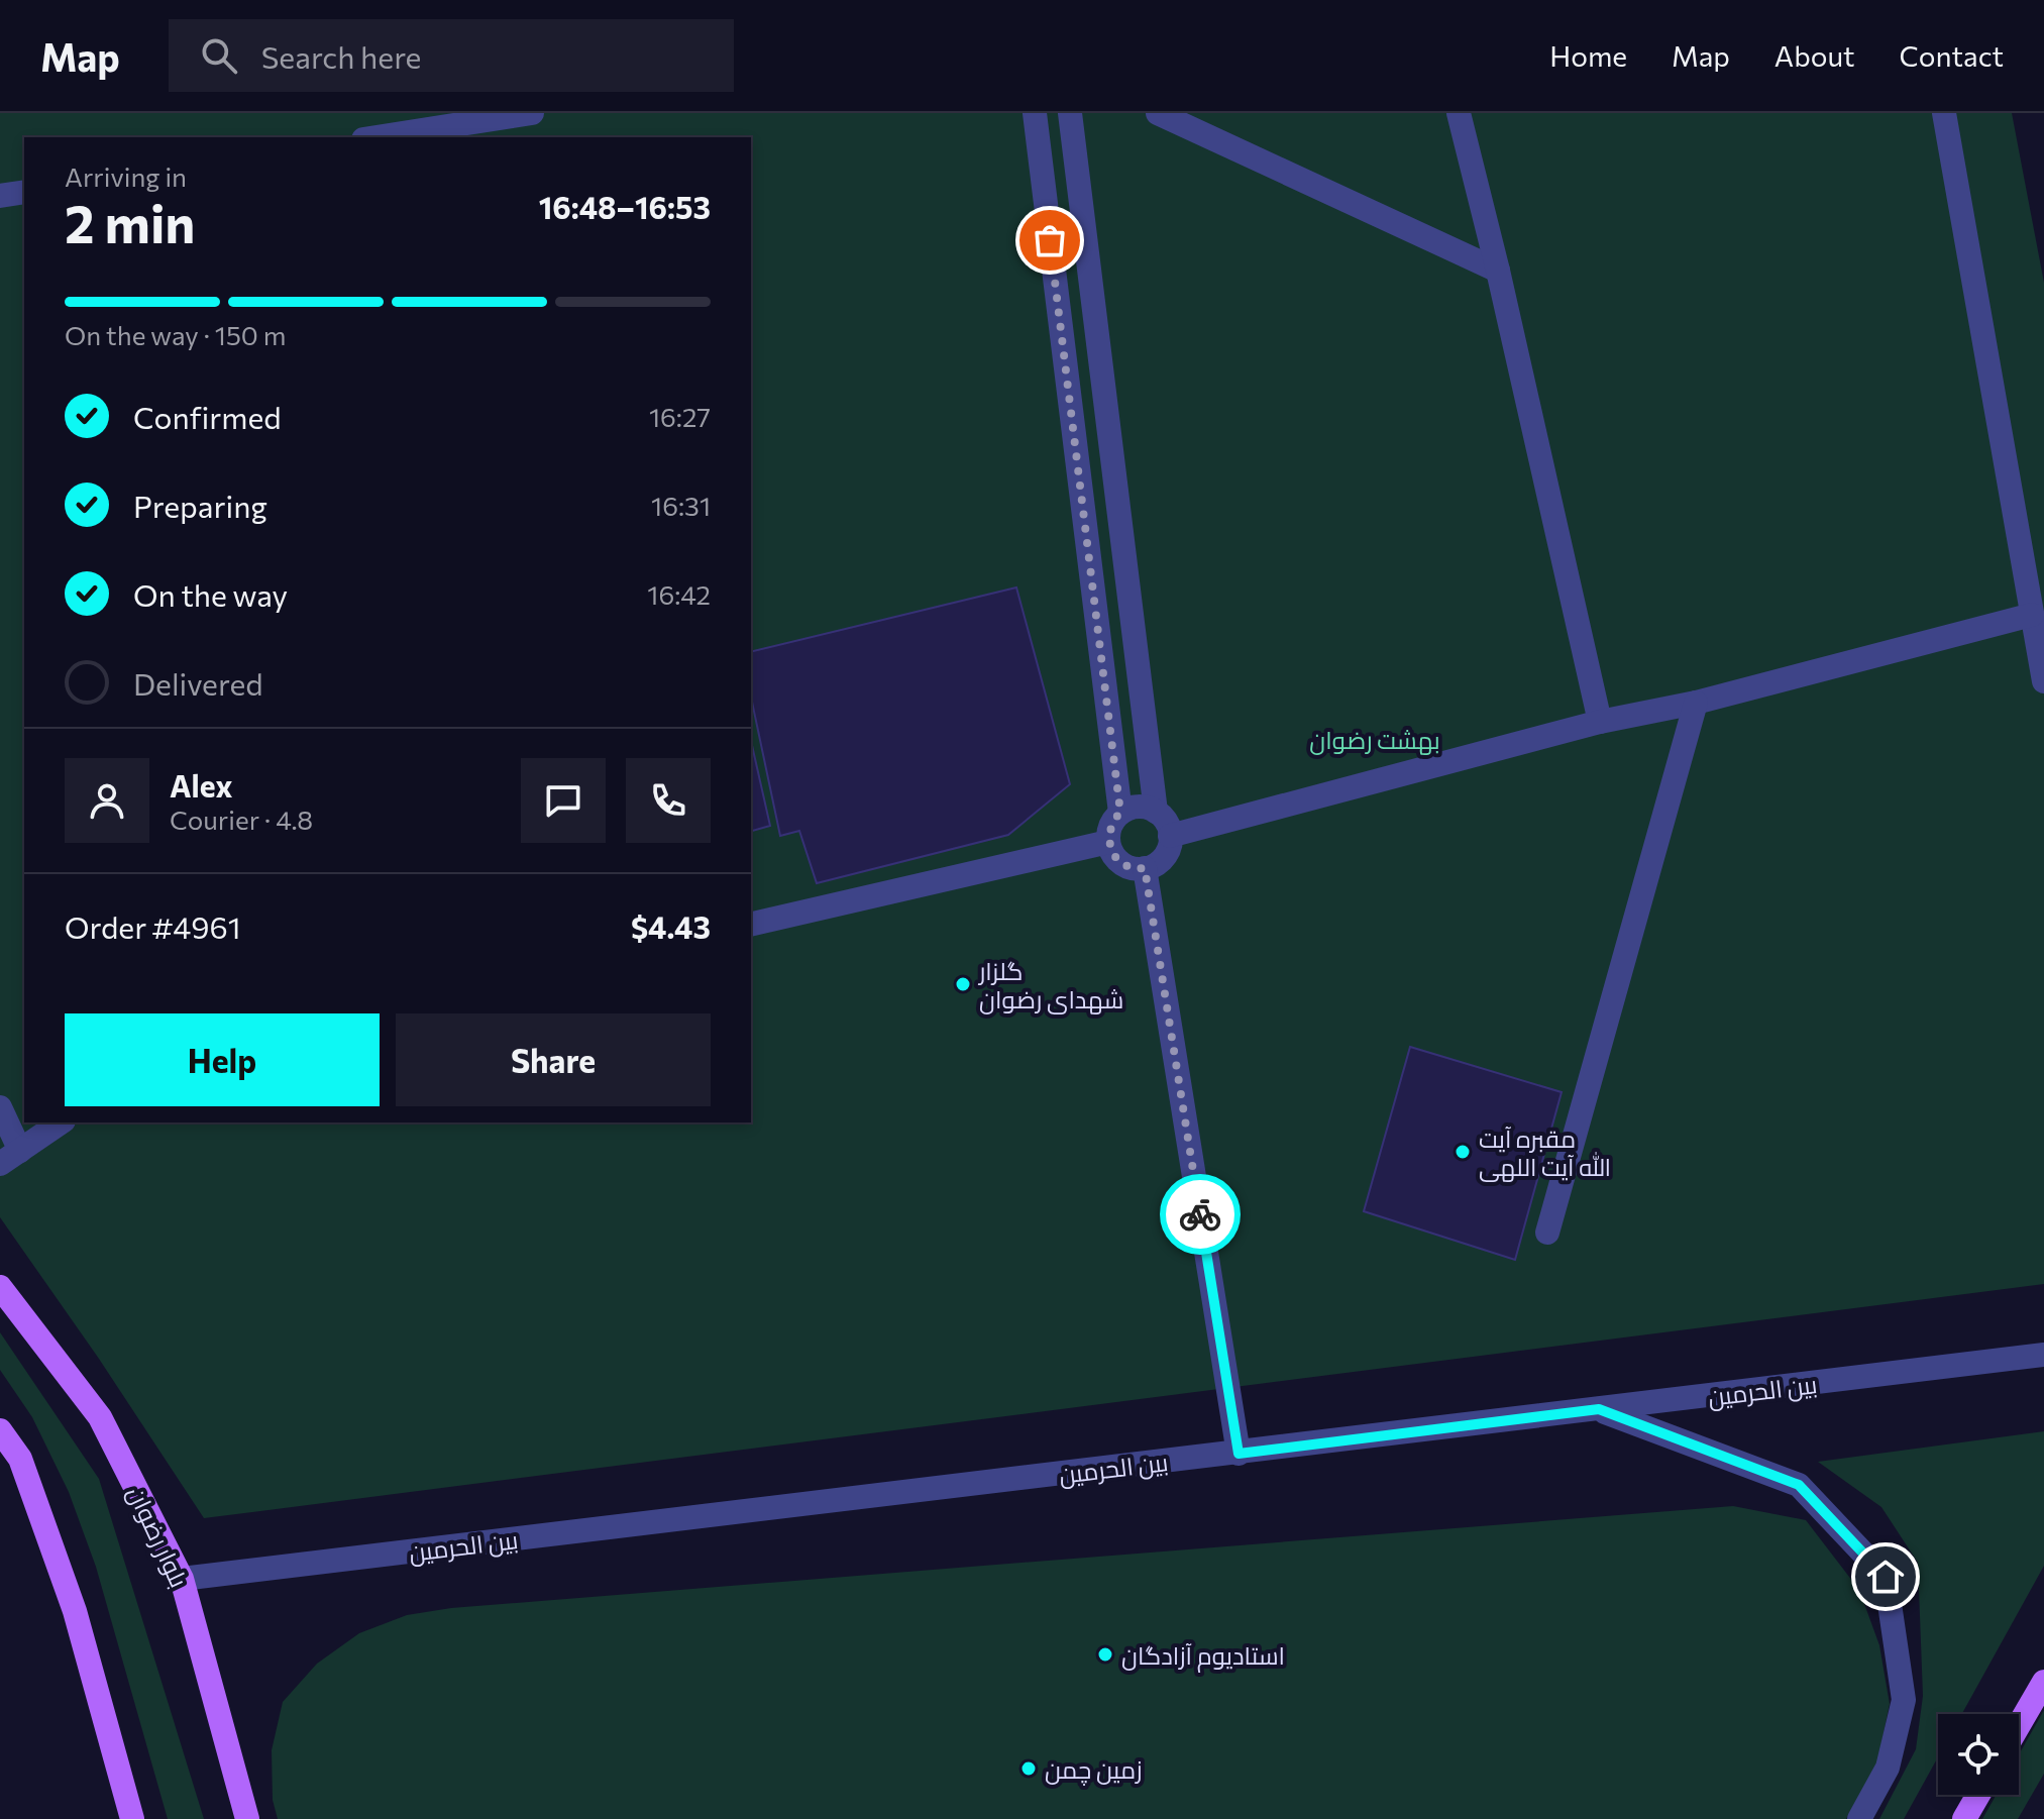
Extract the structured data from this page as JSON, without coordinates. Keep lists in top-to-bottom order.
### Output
{
  "streets": {
    "main road": ["بلوار رضوان"],
    "street": ["بین الحرمین"]
  },
  "crossings": [
    ["بین الحرمین", "بلوار رضوان"]
  ],
  "parks": ["بهشت رضوان"],
  "places": [
    "گلزار شهدای رضوان",
    "مقبره آیت الله آیت اللهی",
    "استادیوم آزادگان",
    "زمین چمن"
  ],
  "page": {
    "header": "Map",
    "search": "Search here",
    "nav": [
      "Home",
      "Map",
      "About",
      "Contact"
    ],
    "heading": ["2 min", "Arriving in", "16:48–16:53"],
    "panel": [
      "Alex",
      "Courier · 4.8",
      "Order #4961",
      "$4.43"
    ],
    "bar": "On the way · 150 m",
    "list": [
      ["Confirmed", "16:27"],
      ["Preparing", "16:31"],
      ["On the way", "16:42"],
      "Delivered"
    ],
    "buttons": ["Help", "Share"]
  }
}
